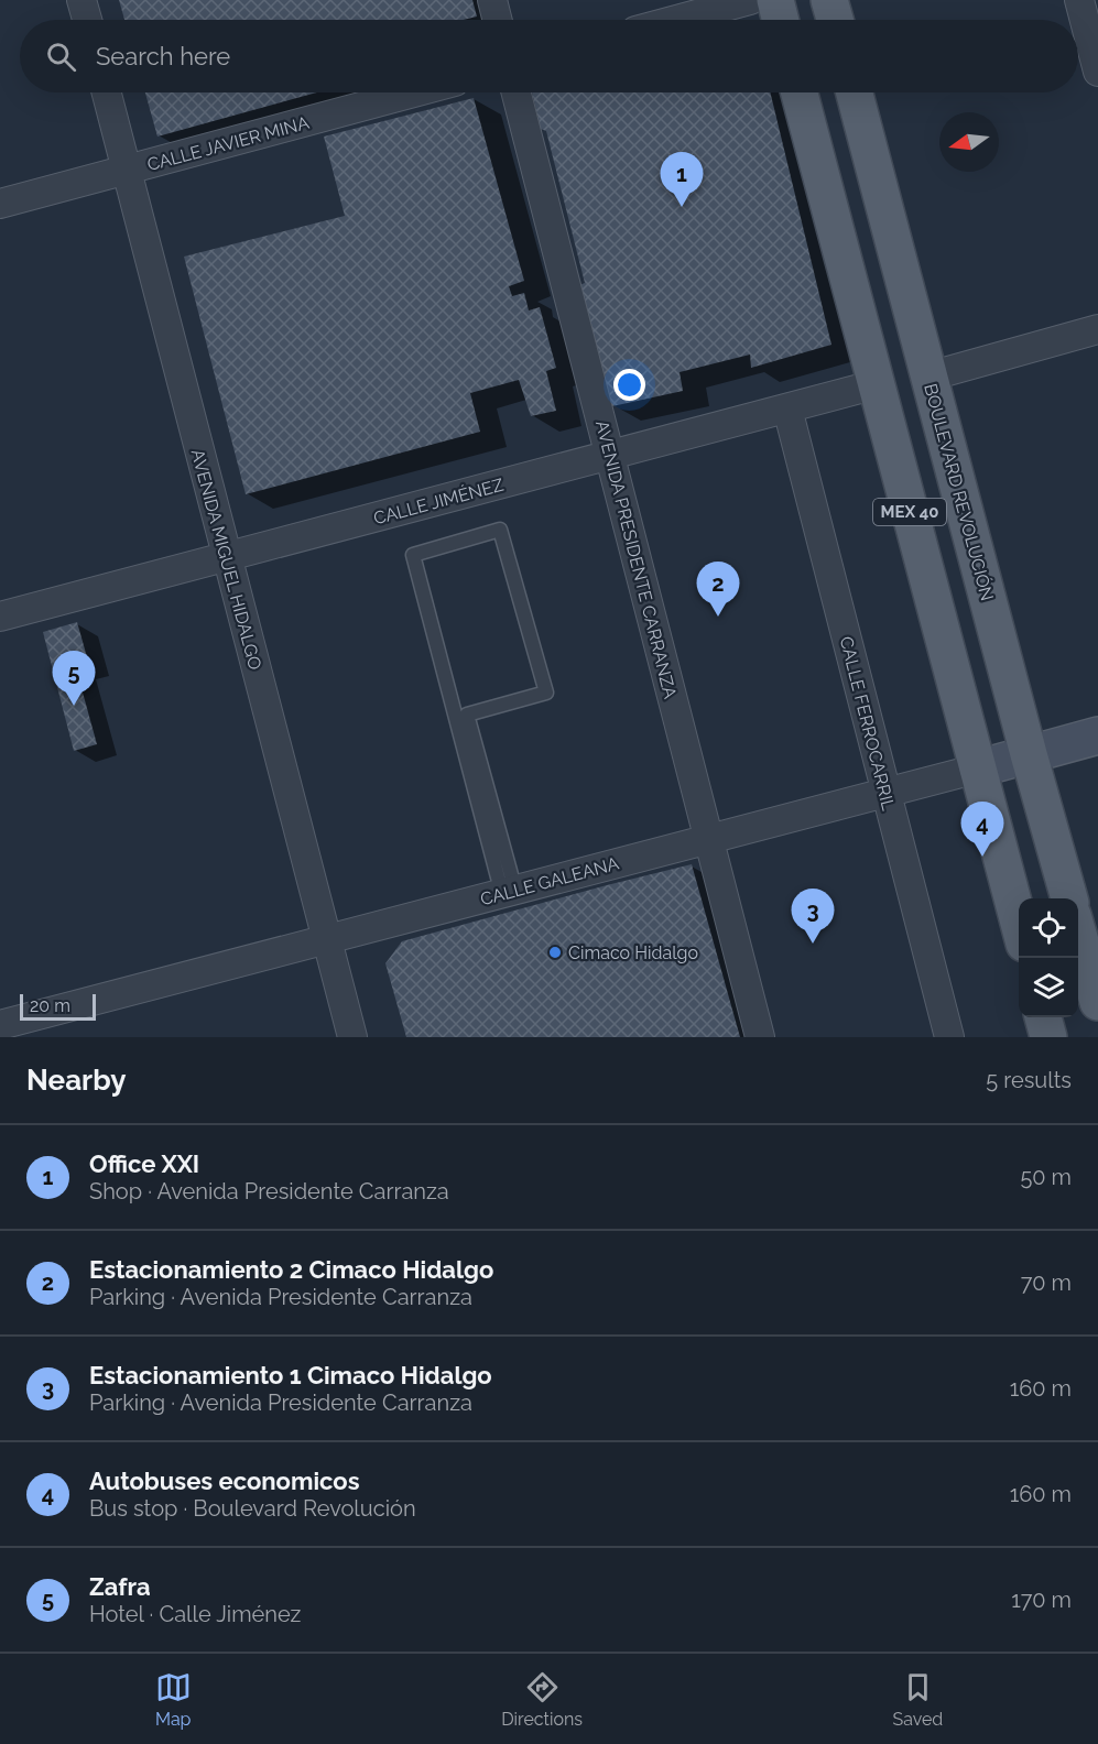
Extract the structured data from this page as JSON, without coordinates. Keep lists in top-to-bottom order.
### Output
{
  "streets": {
    "main road": ["BOULEVARD REVOLUCIÓN", "MEX 40", "CALLE GALEANA"],
    "street": [
      "CALLE JAVIER MINA",
      "CALLE JIMÉNEZ",
      "AVENIDA MIGUEL HIDALGO",
      "AVENIDA PRESIDENTE CARRANZA",
      "CALLE FERROCARRIL"
    ]
  },
  "crossings": [
    ["CALLE JAVIER MINA", "AVENIDA MIGUEL HIDALGO"],
    ["BOULEVARD REVOLUCIÓN", "CALLE GALEANA"],
    ["CALLE JIMÉNEZ", "MEX 40"],
    ["CALLE JIMÉNEZ", "AVENIDA MIGUEL HIDALGO"],
    ["CALLE JIMÉNEZ", "AVENIDA PRESIDENTE CARRANZA"],
    ["CALLE JIMÉNEZ", "CALLE FERROCARRIL"],
    ["MEX 40", "CALLE GALEANA"],
    ["AVENIDA MIGUEL HIDALGO", "CALLE GALEANA"],
    ["AVENIDA PRESIDENTE CARRANZA", "CALLE GALEANA"],
    ["CALLE FERROCARRIL", "CALLE GALEANA"]
  ],
  "places": ["Cimaco Hidalgo"],
  "scale_bar": "20 m",
  "north": "left",
  "page": {
    "search": "Search here",
    "pins": [
      "1",
      "2",
      "5",
      "4",
      "3"
    ],
    "scale": "20 m",
    "heading": ["Nearby", "5 results"],
    "list": [
      {
        "mark": "1",
        "name": "Office XXI",
        "note": "Shop · Avenida Presidente Carranza",
        "value": "50 m"
      },
      {
        "mark": "2",
        "name": "Estacionamiento 2 Cimaco Hidalgo",
        "note": "Parking · Avenida Presidente Carranza",
        "value": "70 m"
      },
      {
        "mark": "3",
        "name": "Estacionamiento 1 Cimaco Hidalgo",
        "note": "Parking · Avenida Presidente Carranza",
        "value": "160 m"
      },
      {
        "mark": "4",
        "name": "Autobuses economicos",
        "note": "Bus stop · Boulevard Revolución",
        "value": "160 m"
      },
      {
        "mark": "5",
        "name": "Zafra",
        "note": "Hotel · Calle Jiménez",
        "value": "170 m"
      }
    ],
    "nav": ["Map", "Directions", "Saved"]
  }
}
